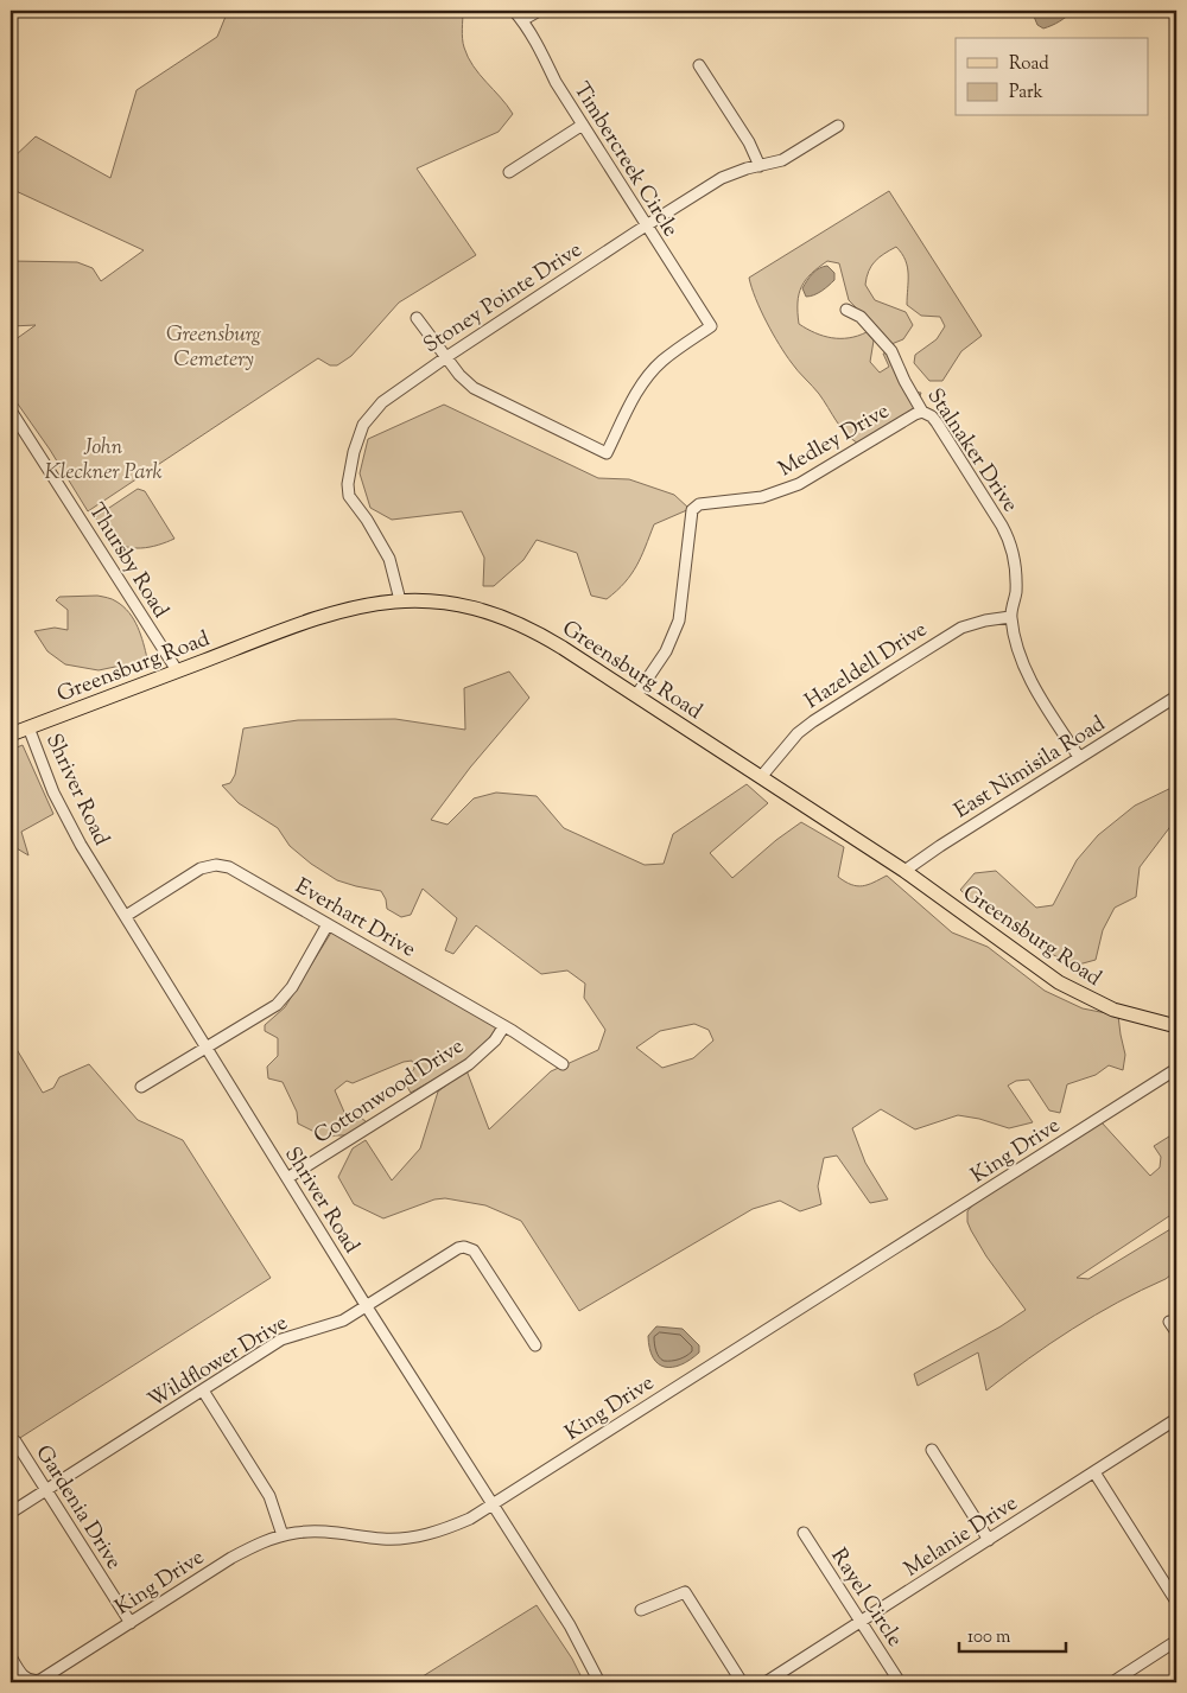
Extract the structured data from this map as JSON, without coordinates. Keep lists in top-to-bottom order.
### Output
{
  "streets": {
    "main road": ["Greensburg Road"],
    "street": [
      "Timbercreek Circle",
      "Stoney Pointe Drive",
      "Medley Drive",
      "Stalnaker Drive",
      "Thursby Road",
      "Hazeldell Drive",
      "East Nimisila Road",
      "Shriver Road",
      "Everhart Drive",
      "Cottonwood Drive",
      "King Drive",
      "Wildflower Drive",
      "Gardenia Drive",
      "Melanie Drive",
      "Rayel Circle"
    ]
  },
  "crossings": [
    ["Timbercreek Circle", "Stoney Pointe Drive"],
    ["Stoney Pointe Drive", "Greensburg Road"],
    ["Medley Drive", "Stalnaker Drive"],
    ["Medley Drive", "Greensburg Road"],
    ["Stalnaker Drive", "Hazeldell Drive"],
    ["Stalnaker Drive", "East Nimisila Road"],
    ["Thursby Road", "Greensburg Road"],
    ["Hazeldell Drive", "Greensburg Road"],
    ["Greensburg Road", "East Nimisila Road"],
    ["Greensburg Road", "Shriver Road"],
    ["Shriver Road", "Everhart Drive"],
    ["Shriver Road", "Cottonwood Drive"],
    ["Shriver Road", "King Drive"],
    ["Shriver Road", "Wildflower Drive"],
    ["Everhart Drive", "Cottonwood Drive"],
    ["King Drive", "Gardenia Drive"],
    ["Wildflower Drive", "Gardenia Drive"],
    ["Melanie Drive", "Rayel Circle"]
  ],
  "parks": ["Greensburg Cemetery", "John Kleckner Park"],
  "legend": ["Road", "Park"],
  "scale_bar": "100 m"
}
